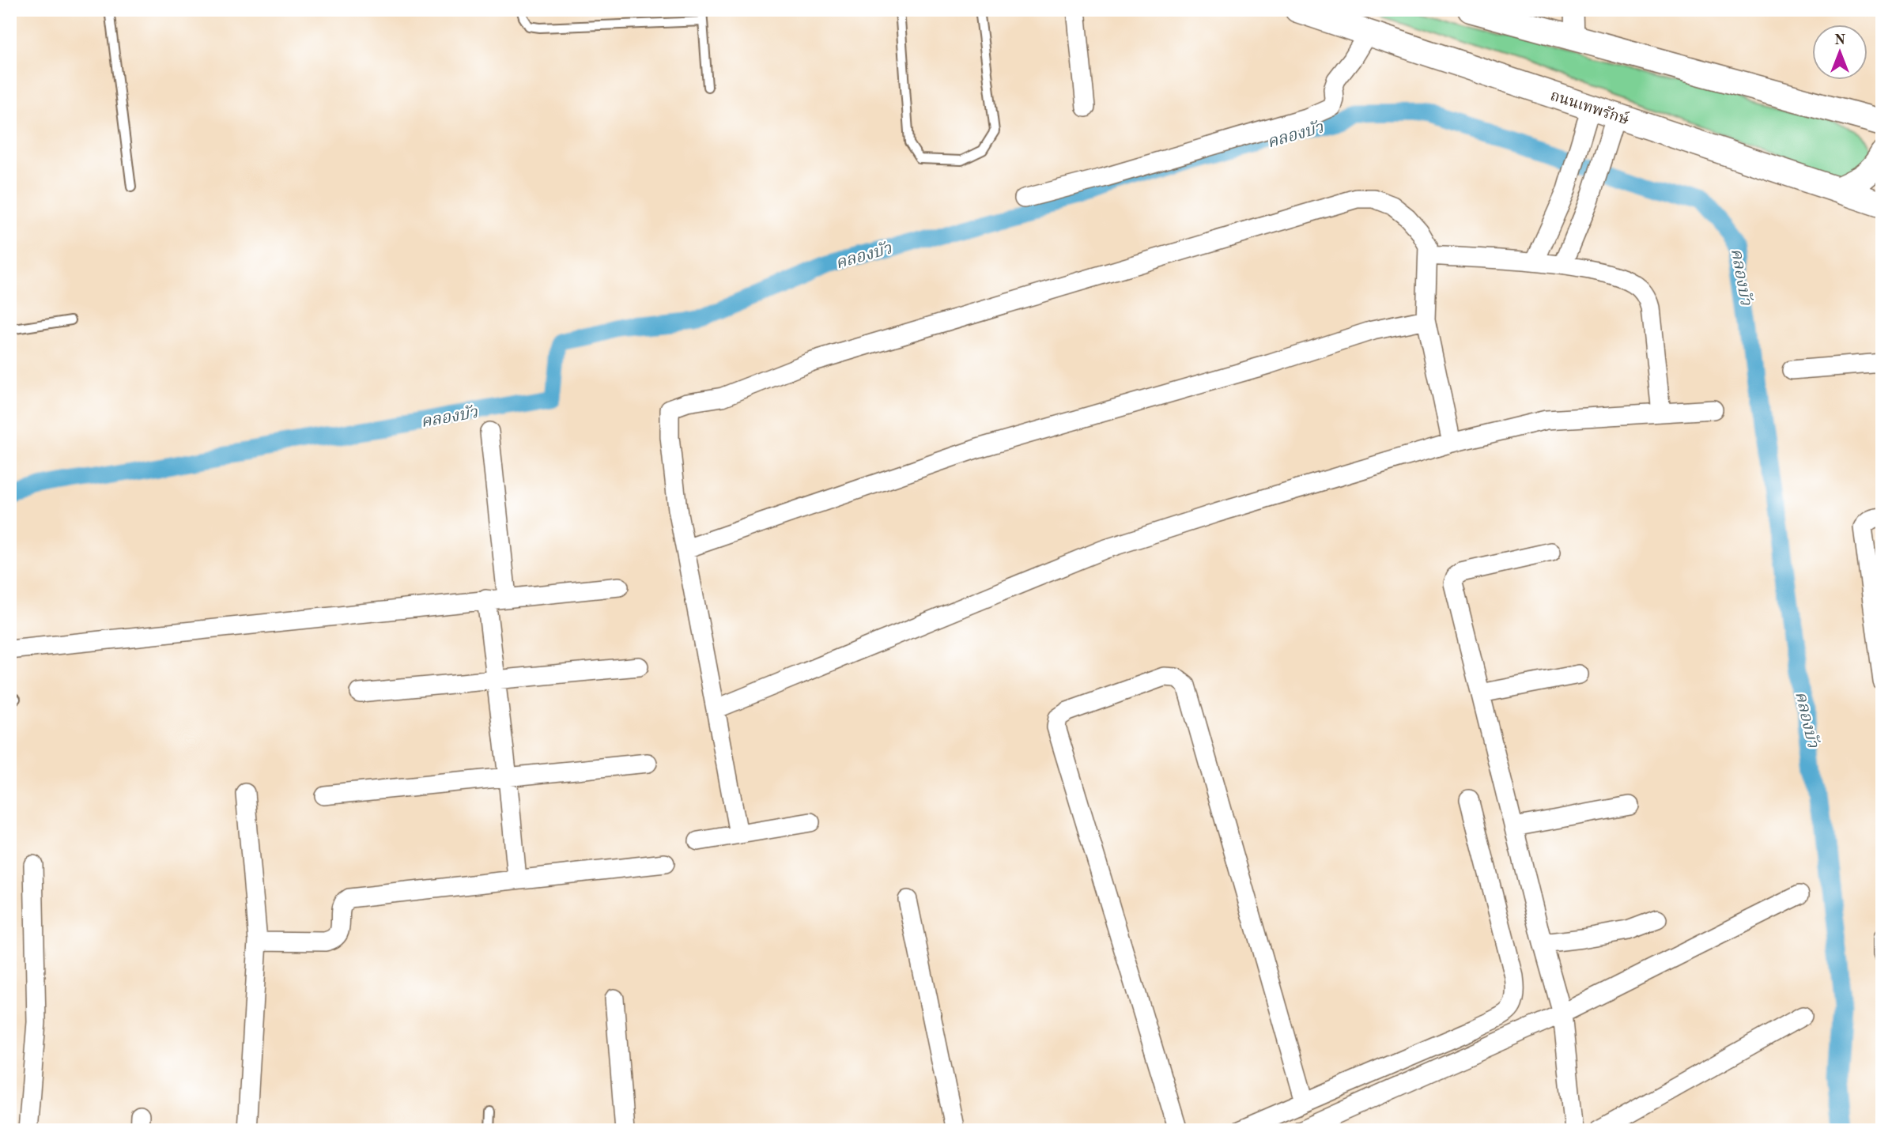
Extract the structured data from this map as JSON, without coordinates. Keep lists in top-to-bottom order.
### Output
{
  "streets": {
    "main road": ["ถนนเทพรักษ์"]
  },
  "water": ["คลองบัว"],
  "north": "top"
}
